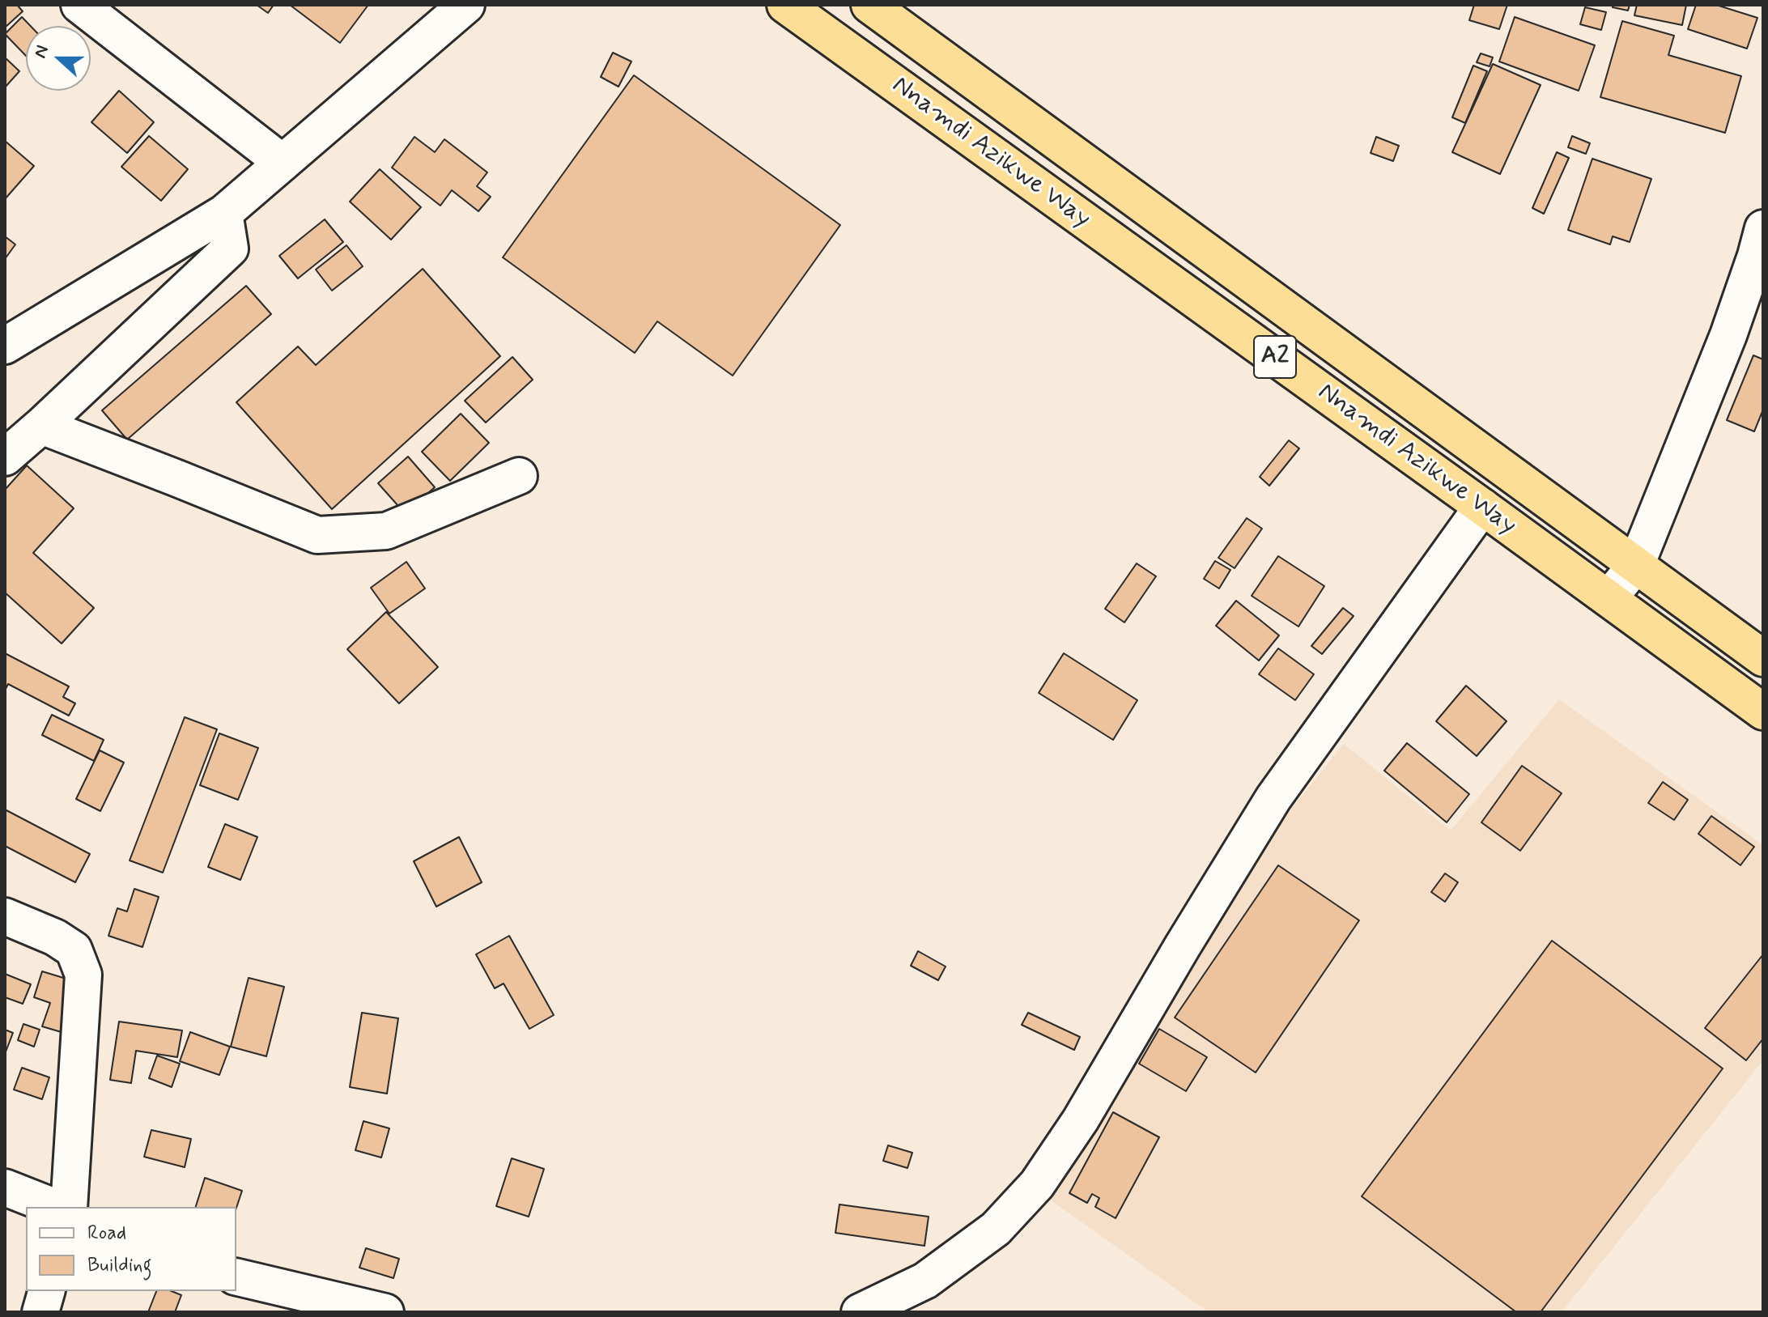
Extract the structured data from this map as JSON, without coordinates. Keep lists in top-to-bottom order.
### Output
{
  "streets": {
    "highway": ["Nnamdi Azikwe Way", "A2"]
  },
  "legend": ["Road", "Building"],
  "north": "left"
}
